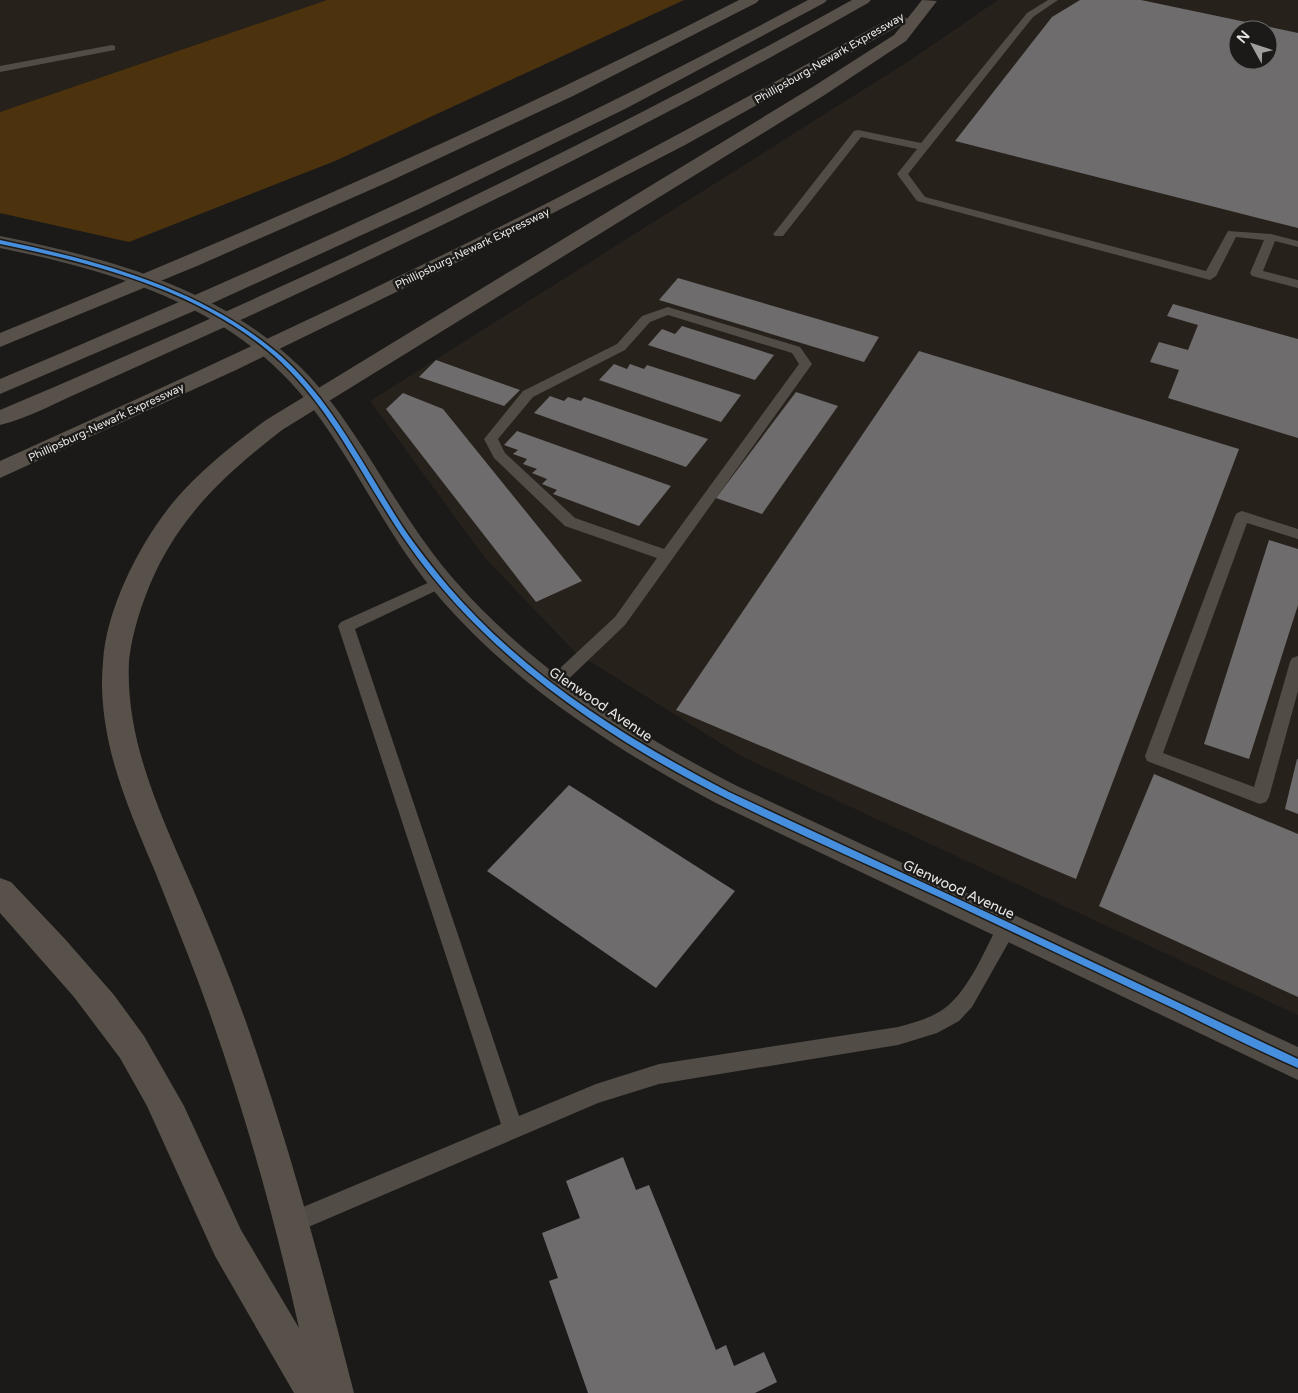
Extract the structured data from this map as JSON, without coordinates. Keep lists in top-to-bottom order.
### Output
{
  "streets": {
    "highway": ["Phillipsburg-Newark Expressway"],
    "street": ["Glenwood Avenue"]
  },
  "north": "top left"
}
